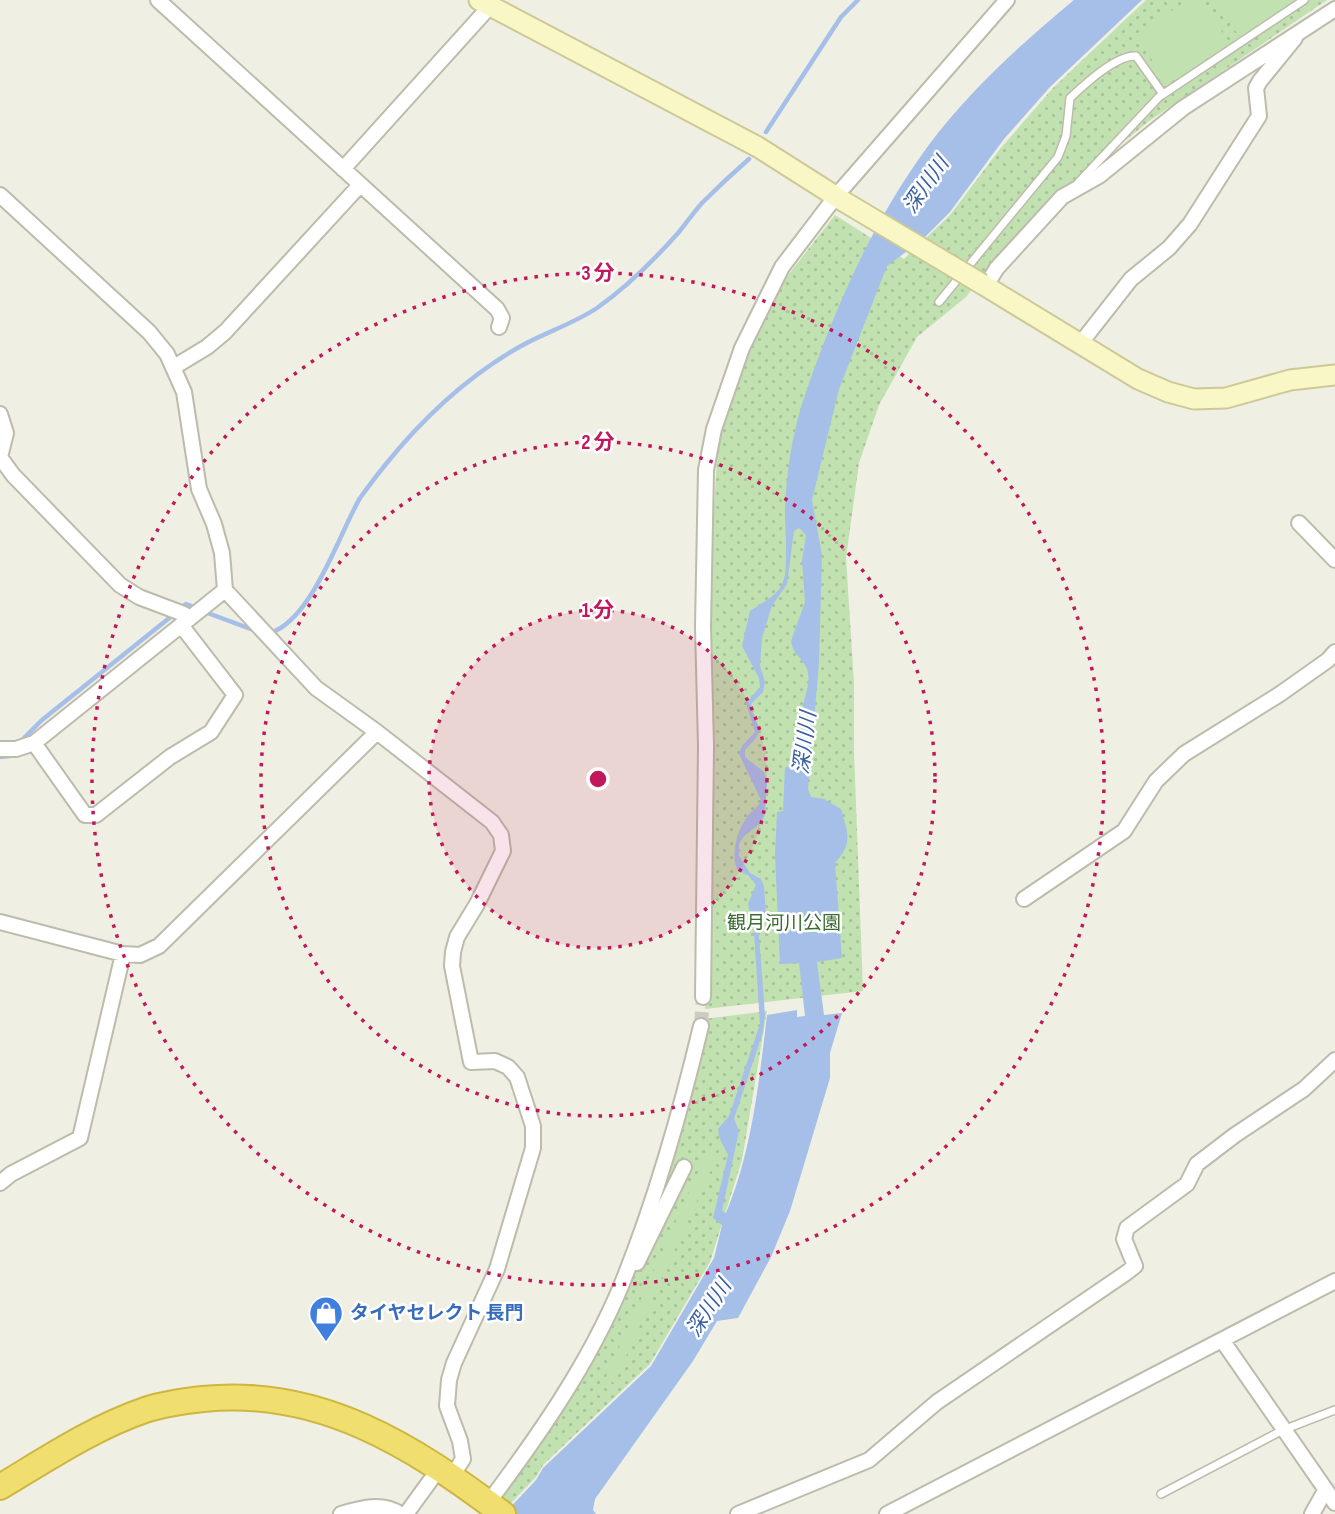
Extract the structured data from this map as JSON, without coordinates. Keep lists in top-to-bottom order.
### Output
{
  "water": ["深川川"],
  "parks": ["観月河川公園"],
  "places": {
    "shop": ["タイヤセレクト 長門"]
  },
  "rings": ["3 分", "2 分", "1 分"]
}
